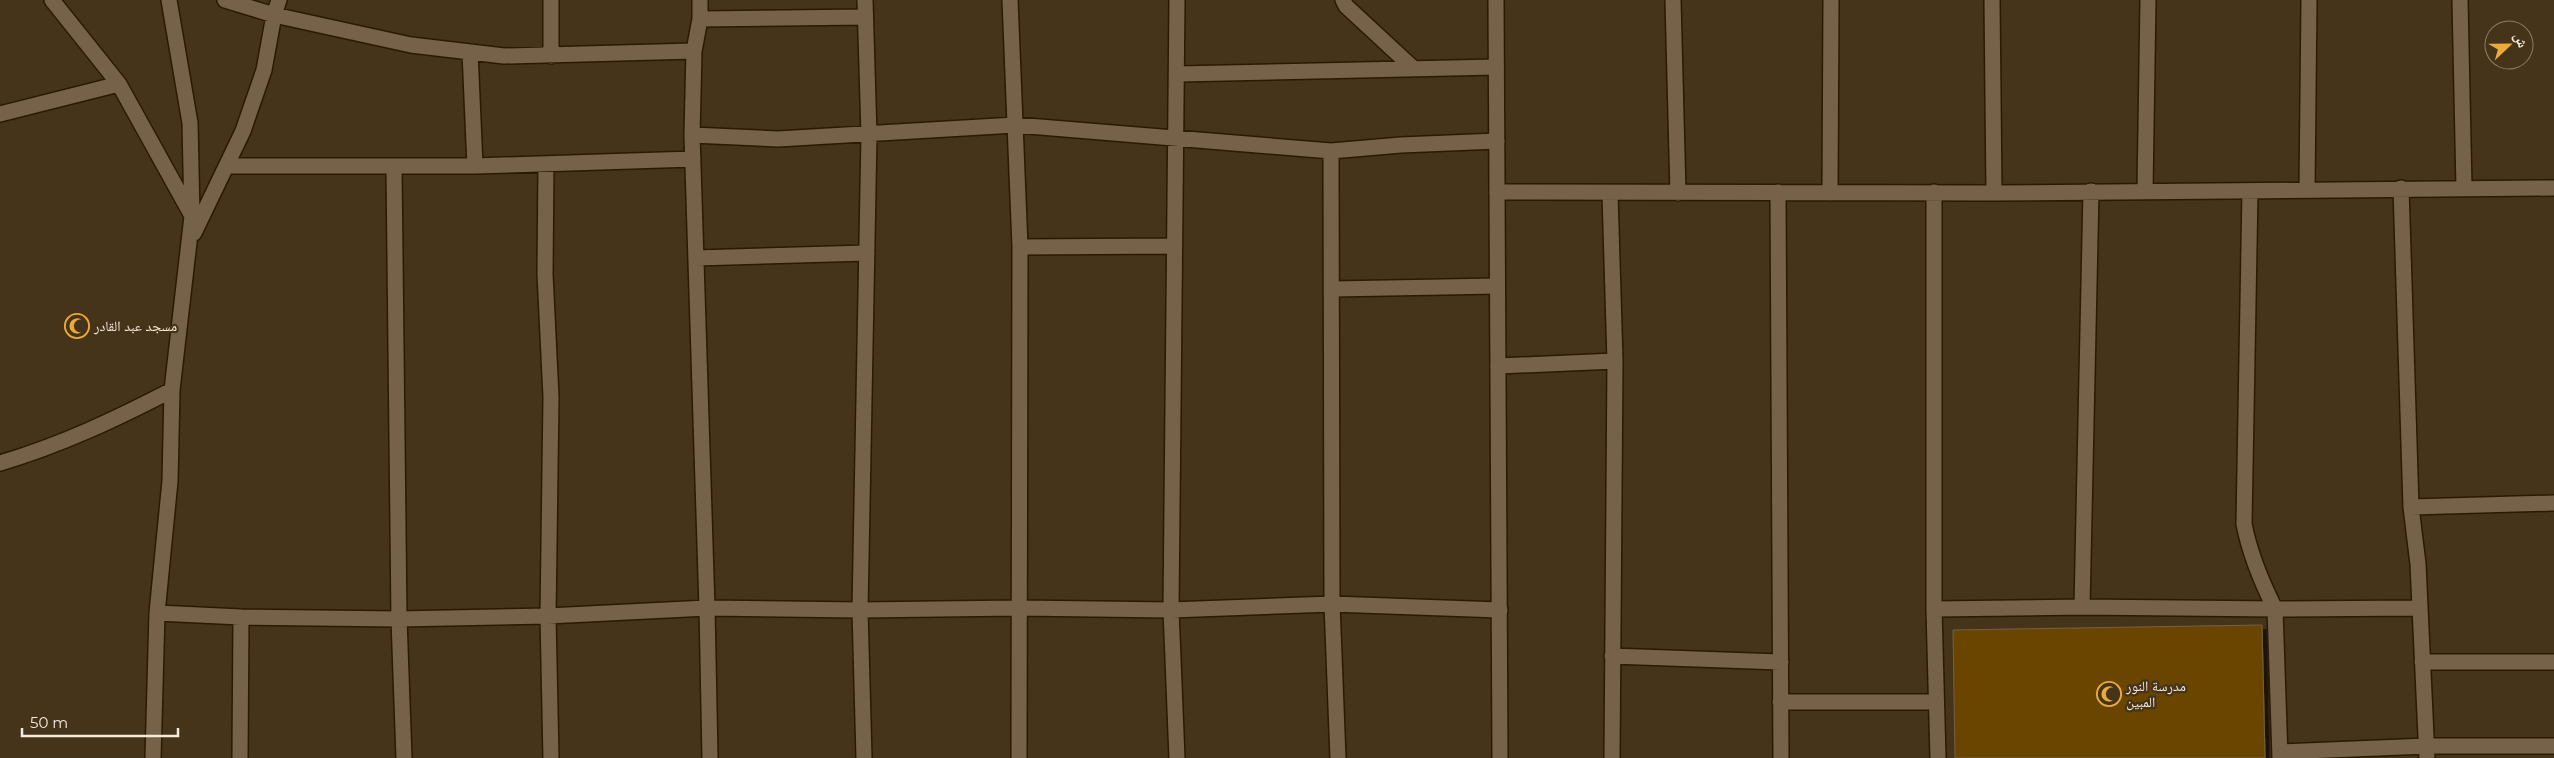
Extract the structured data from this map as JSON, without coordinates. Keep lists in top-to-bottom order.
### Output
{
  "places": {
    "mosque": ["مسجد عبد القادر", "مدرسة النور المبين"]
  },
  "scale_bar": "50 m",
  "north": "right"
}
